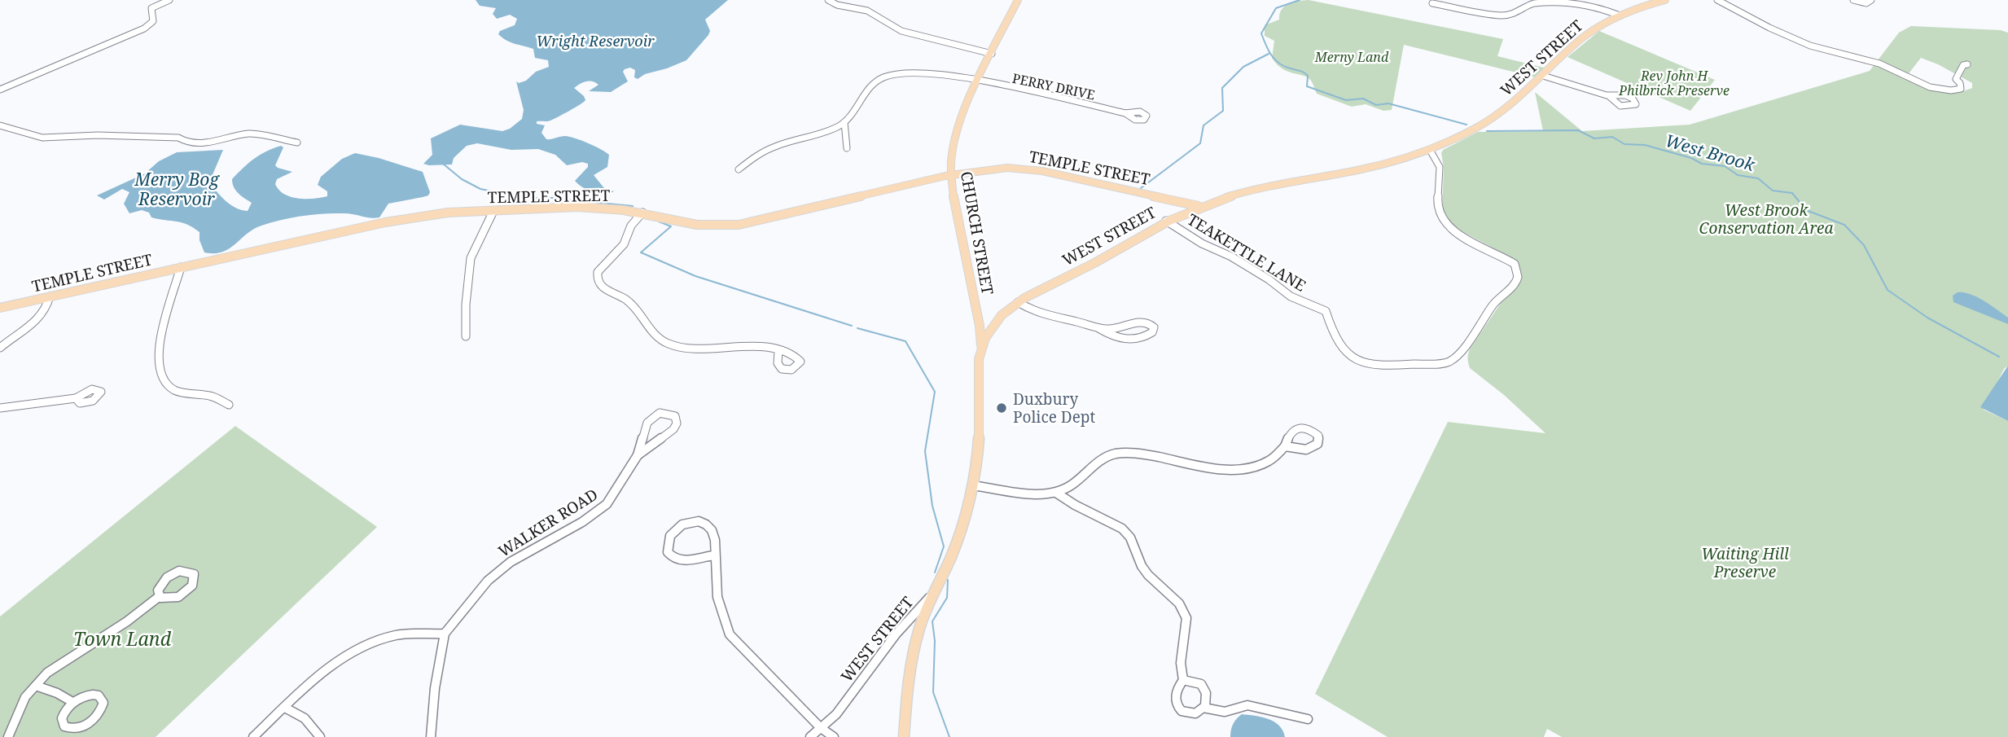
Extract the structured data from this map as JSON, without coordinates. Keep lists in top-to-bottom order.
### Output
{
  "streets": {
    "main road": ["WEST STREET", "TEMPLE STREET", "CHURCH STREET"],
    "street": ["PERRY DRIVE", "TEAKETTLE LANE", "WALKER ROAD"]
  },
  "crossings": [
    ["WEST STREET", "TEMPLE STREET"],
    ["WEST STREET", "CHURCH STREET"],
    ["WEST STREET", "TEAKETTLE LANE"],
    ["PERRY DRIVE", "CHURCH STREET"],
    ["TEMPLE STREET", "CHURCH STREET"]
  ],
  "water": ["Wright Reservoir", "West Brook", "Merry Bog Reservoir"],
  "parks": [
    "Merny Land",
    "Rev John H Philbrick Preserve",
    "West Brook Conservation Area",
    "Waiting Hill Preserve",
    "Town Land"
  ],
  "places": ["Duxbury Police Dept"]
}
